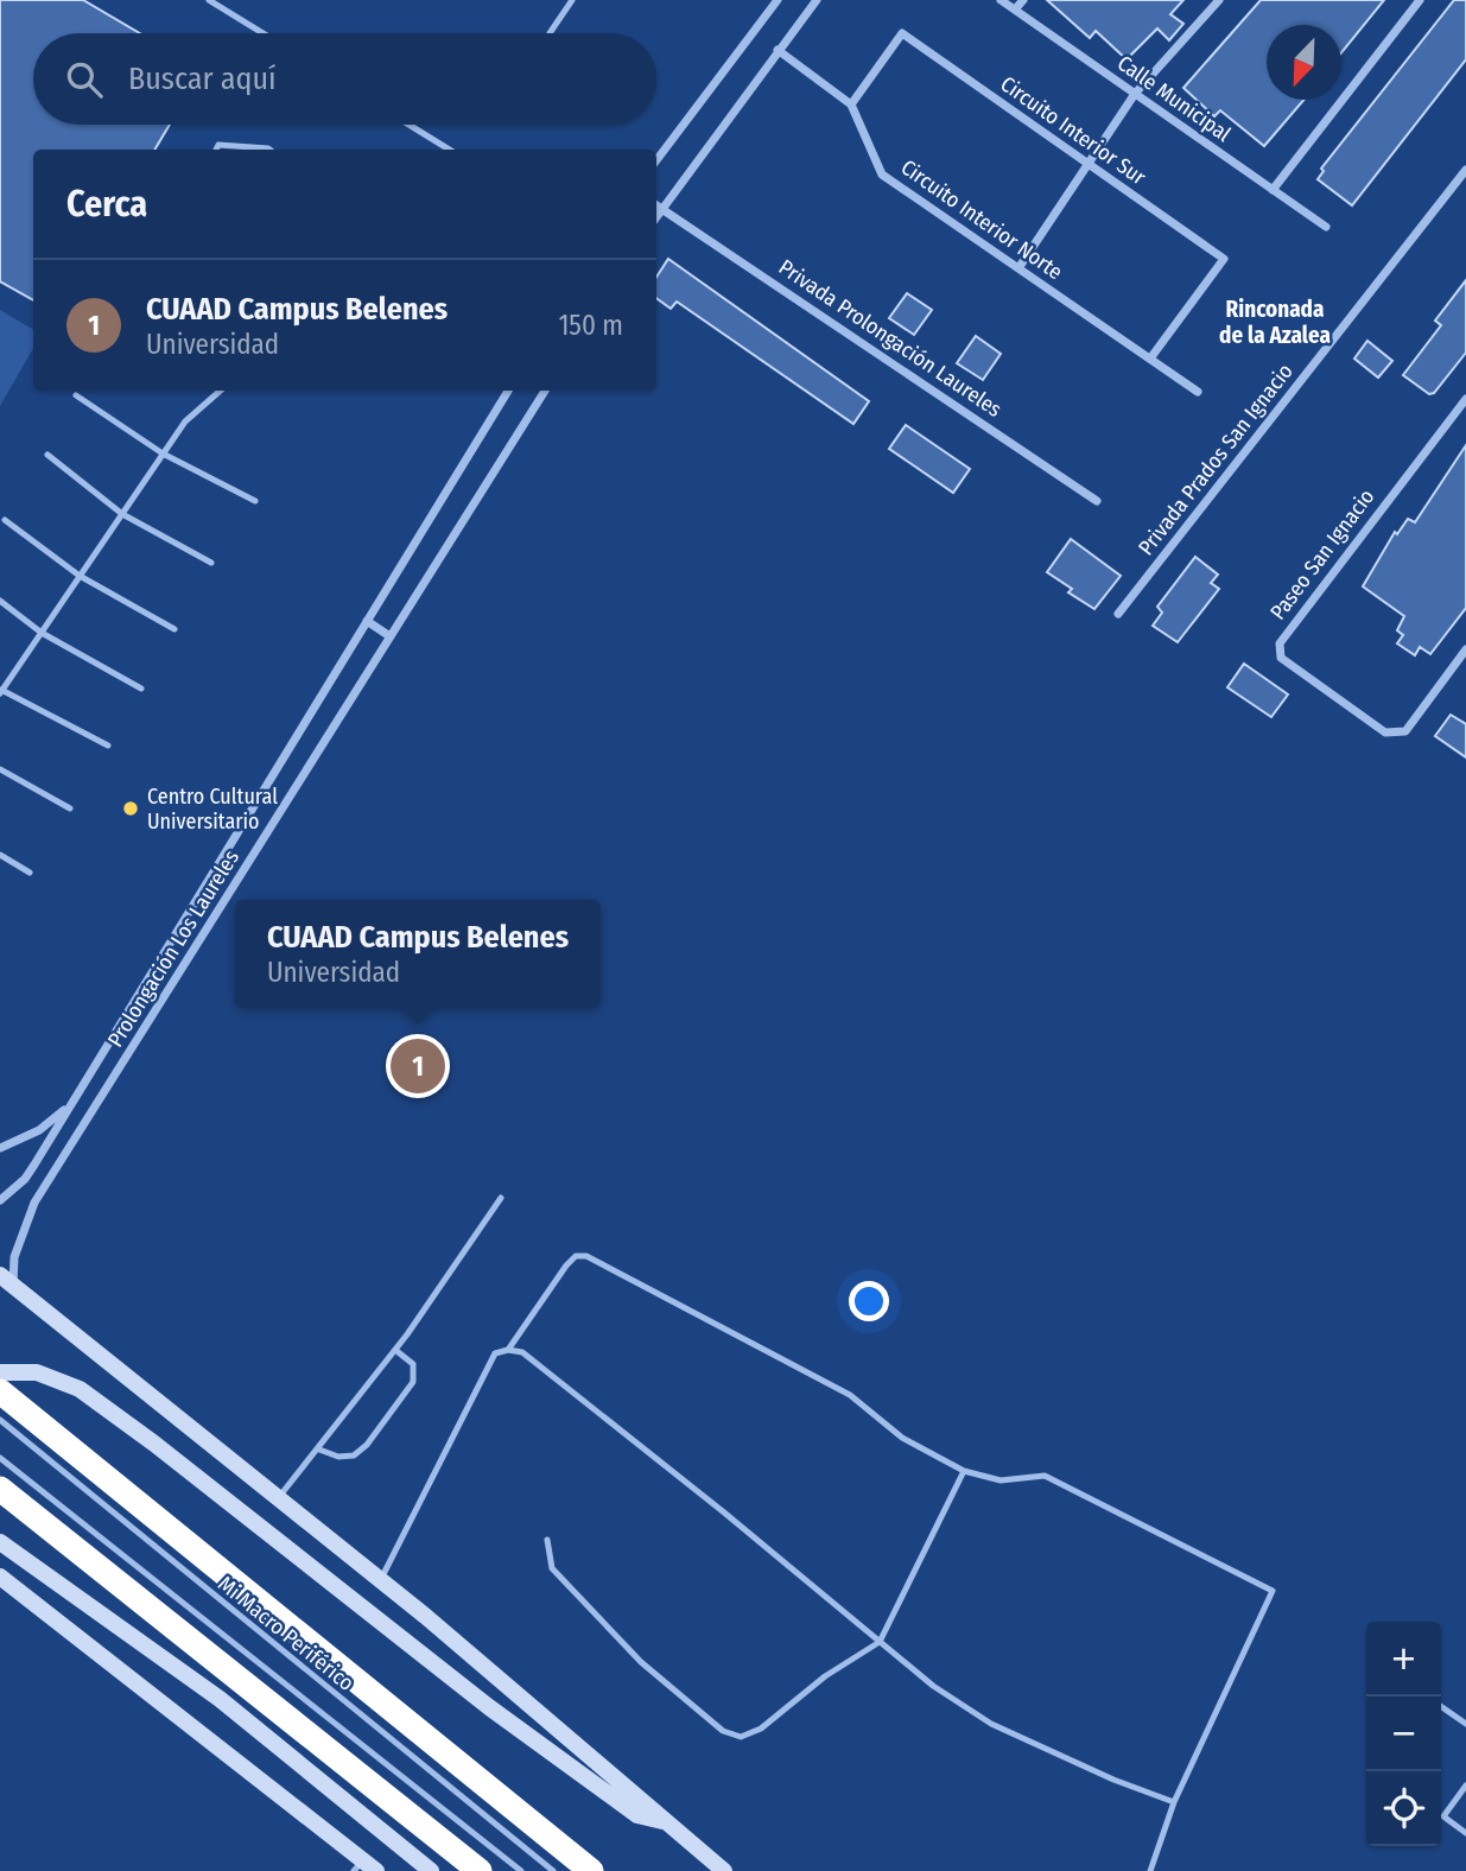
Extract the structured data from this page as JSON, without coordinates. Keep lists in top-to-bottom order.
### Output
{
  "streets": {
    "street": [
      "Calle Municipal",
      "Circuito Interior Sur",
      "Circuito Interior Norte",
      "Privada Prolongación Laureles",
      "Privada Prados San Ignacio",
      "Paseo San Ignacio",
      "Prolongación Los Laureles"
    ],
    "lane": ["Mi Macro Periférico"]
  },
  "crossings": [
    ["Circuito Interior Sur", "Circuito Interior Norte"]
  ],
  "districts": ["Rinconada de la Azalea"],
  "places": ["Centro Cultural Universitario"],
  "north": "bottom left",
  "page": {
    "search": "Buscar aquí",
    "heading": "Cerca",
    "list": [
      {
        "mark": "1",
        "name": "CUAAD Campus Belenes",
        "note": "Universidad",
        "value": "150 m"
      }
    ],
    "popup": ["CUAAD Campus Belenes", "Universidad"],
    "pins": "1",
    "map_buttons": ["+", "−"]
  }
}
